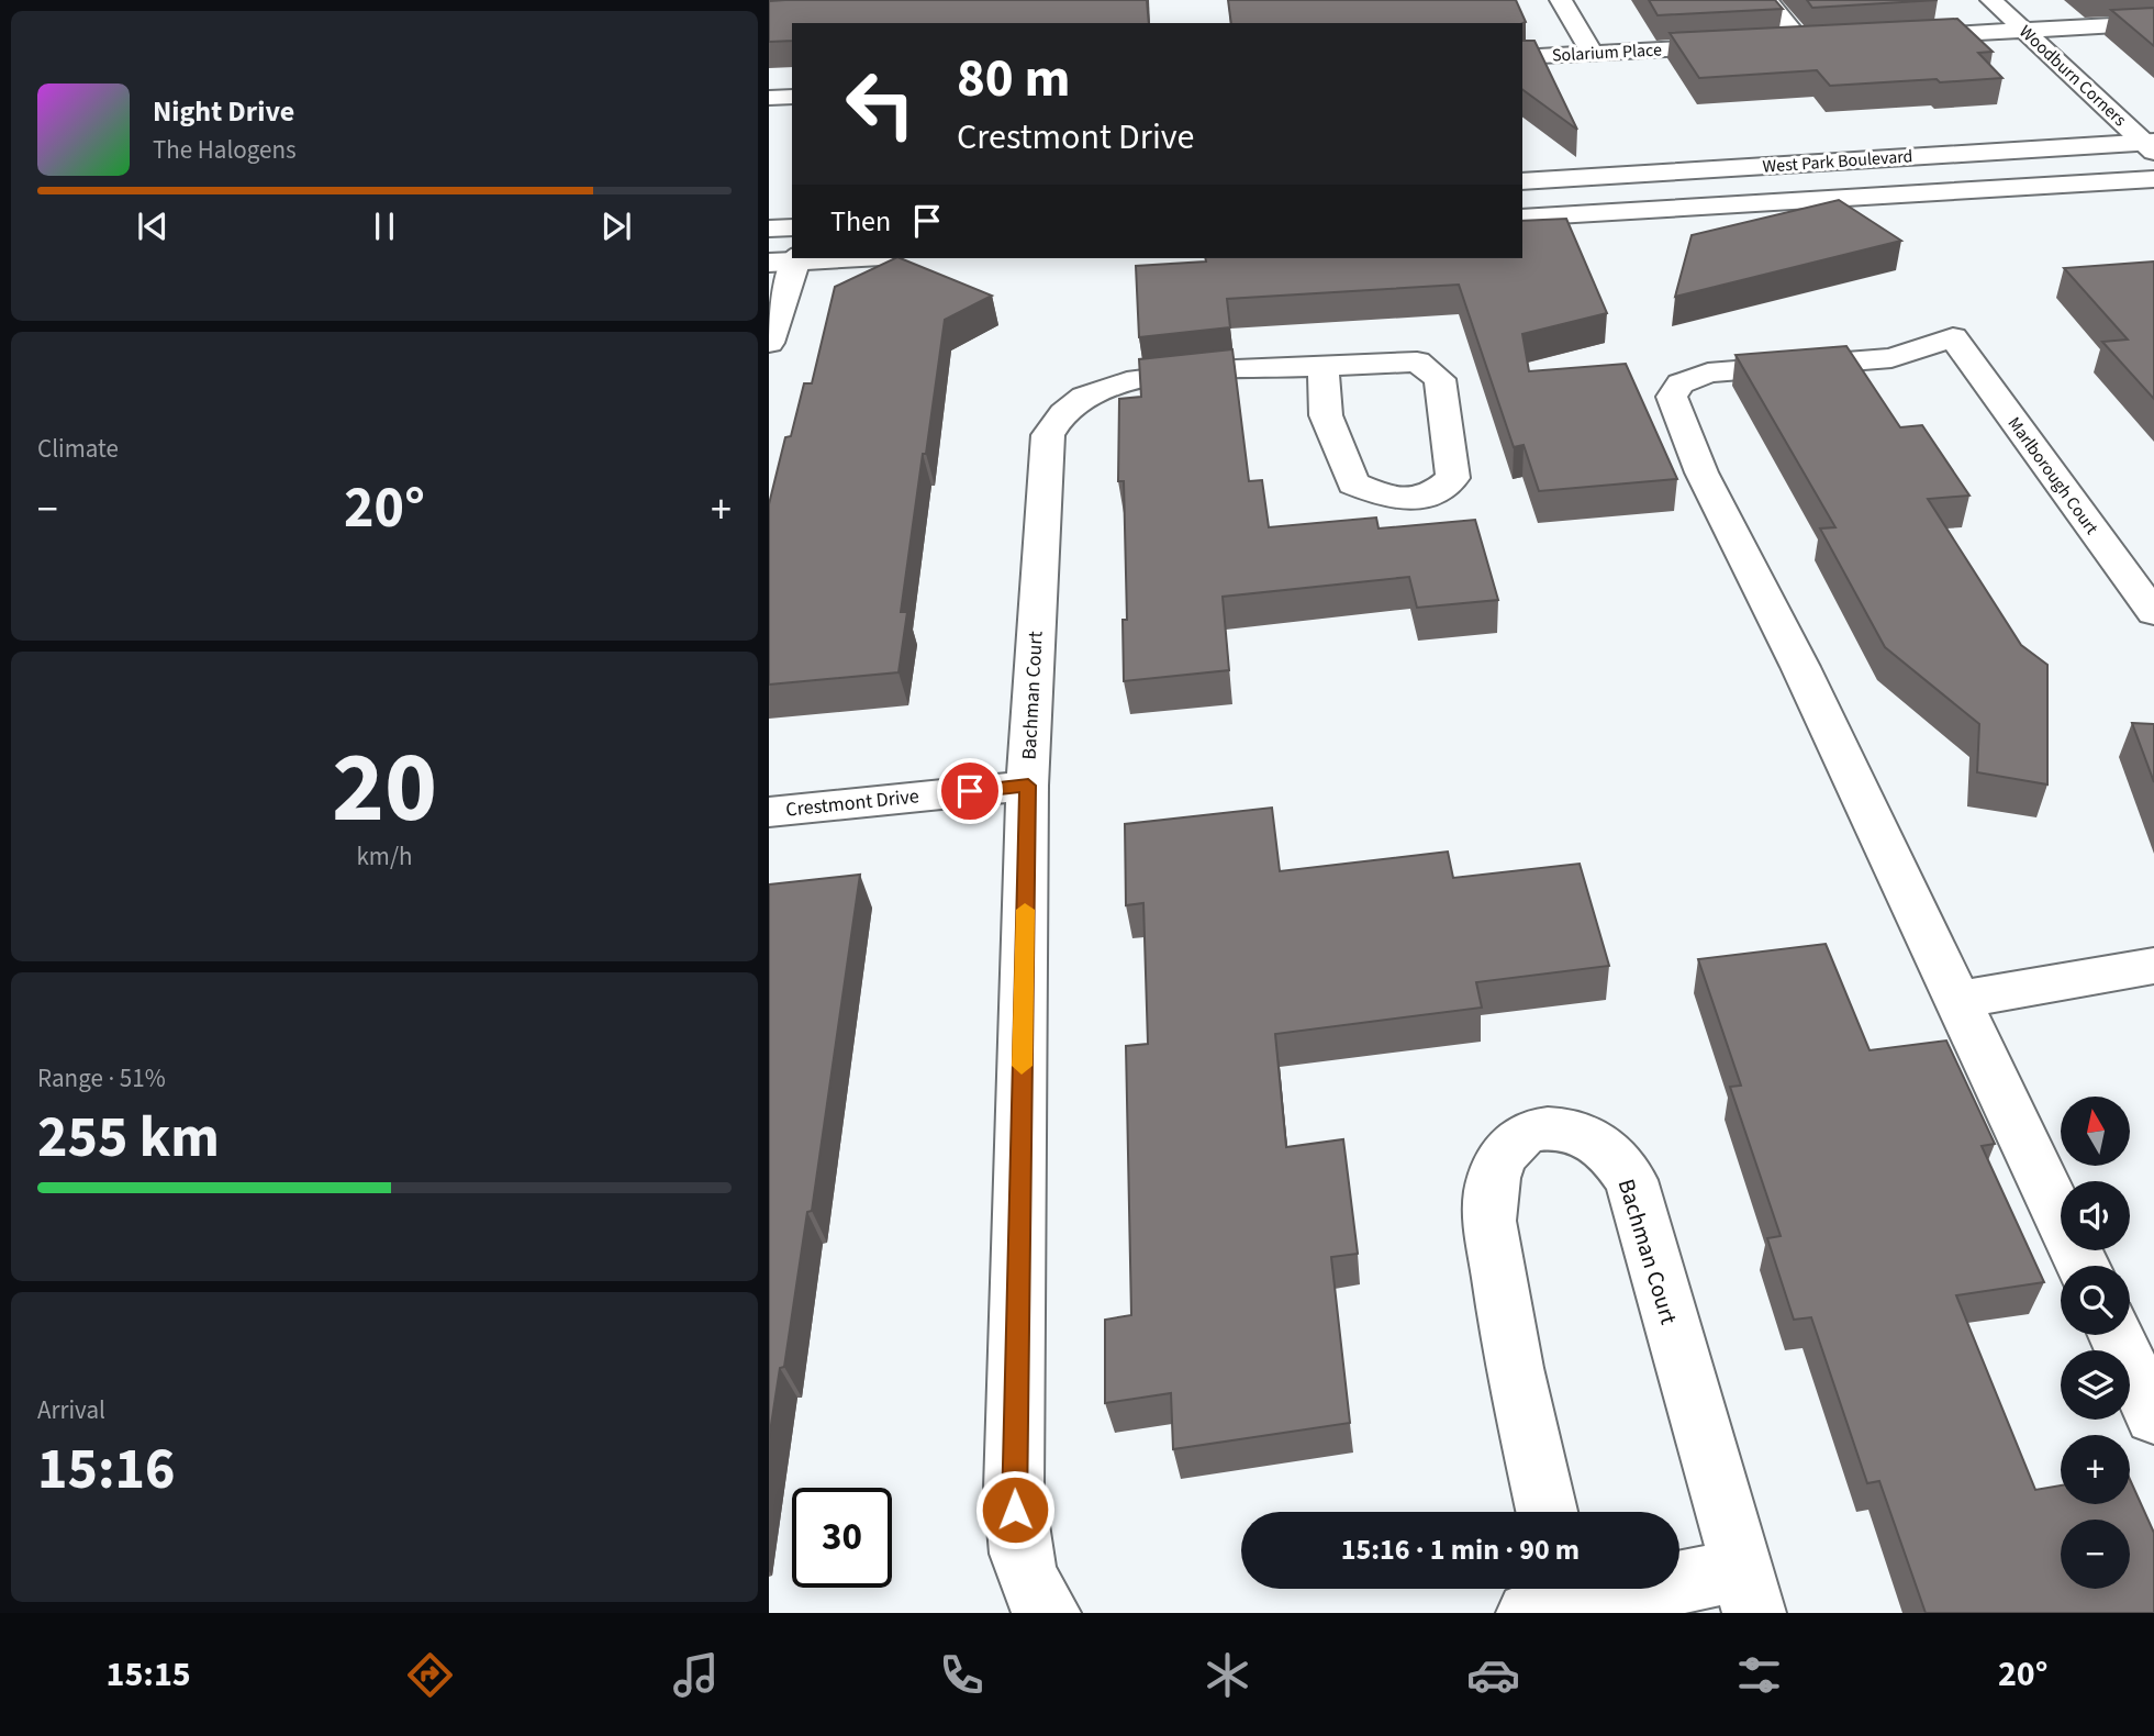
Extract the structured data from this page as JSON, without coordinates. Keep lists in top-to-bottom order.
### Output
{
  "streets": {
    "street": [
      "Solarium Place",
      "Woodburn Corners",
      "West Park Boulevard",
      "Marlborough Court",
      "Bachman Court",
      "Crestmont Drive"
    ]
  },
  "crossings": [
    ["Woodburn Corners", "West Park Boulevard"],
    ["Bachman Court", "Crestmont Drive"]
  ],
  "north": "top",
  "page": {
    "turn": ["80 m", "Crestmont Drive"],
    "song": ["Night Drive", "The Halogens"],
    "then": "Then",
    "tile": [
      "Climate",
      ["20", "km/h"],
      ["Range · 51%", "255 km"],
      ["Arrival", "15:16"]
    ],
    "heat": ["−", "20°", "+"],
    "map_buttons": ["+", "−"],
    "limit": "30",
    "trip": "15:16 · 1 min · 90 m",
    "tabs": ["15:15", "20°"]
  }
}
